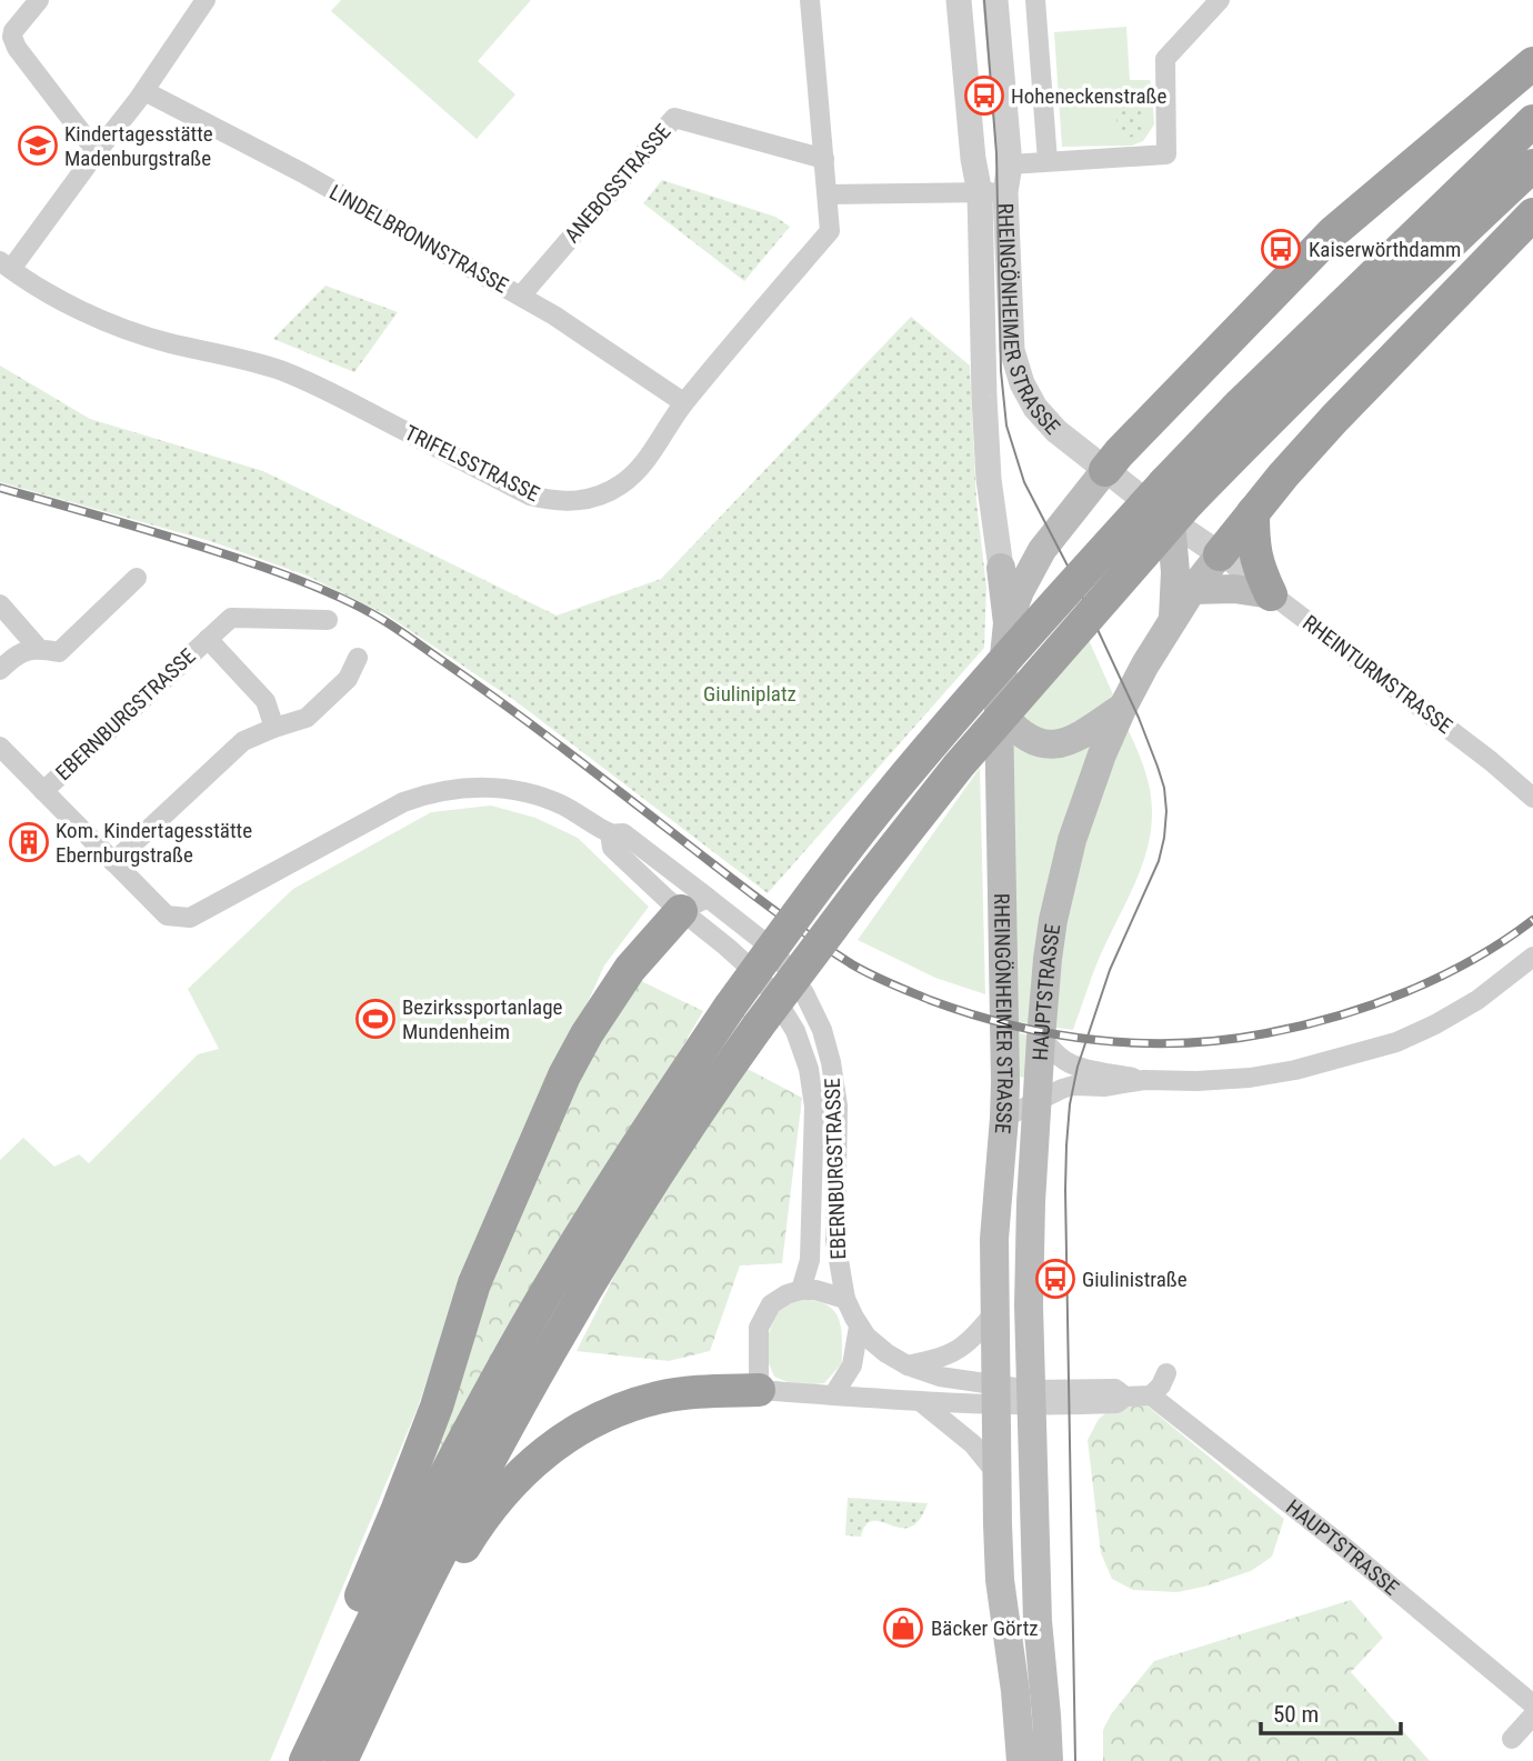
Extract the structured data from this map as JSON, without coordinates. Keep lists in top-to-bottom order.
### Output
{
  "streets": {
    "main road": ["RHEINGÖNHEIMER STRASSE", "HAUPTSTRASSE"],
    "street": [
      "ANEBOSSTRASSE",
      "LINDELBRONNSTRASSE",
      "TRIFELSSTRASSE",
      "RHEINTURMSTRASSE",
      "EBERNBURGSTRASSE"
    ]
  },
  "crossings": [
    ["ANEBOSSTRASSE", "LINDELBRONNSTRASSE"],
    ["ANEBOSSTRASSE", "TRIFELSSTRASSE"],
    ["LINDELBRONNSTRASSE", "TRIFELSSTRASSE"],
    ["RHEINGÖNHEIMER STRASSE", "RHEINTURMSTRASSE"],
    ["RHEINGÖNHEIMER STRASSE", "EBERNBURGSTRASSE"],
    ["EBERNBURGSTRASSE", "HAUPTSTRASSE"]
  ],
  "parks": ["Giuliniplatz"],
  "places": {
    "bus stop": ["Hoheneckenstraße", "Kaiserwörthdamm", "Giulinistraße"],
    "school or university": ["Kindertagesstätte Madenburgstraße"],
    "building": ["Kom. Kindertagesstätte Ebernburgstraße"],
    "sports": ["Bezirkssportanlage Mundenheim"],
    "shop": ["Bäcker Görtz"]
  },
  "scale_bar": "50 m"
}
